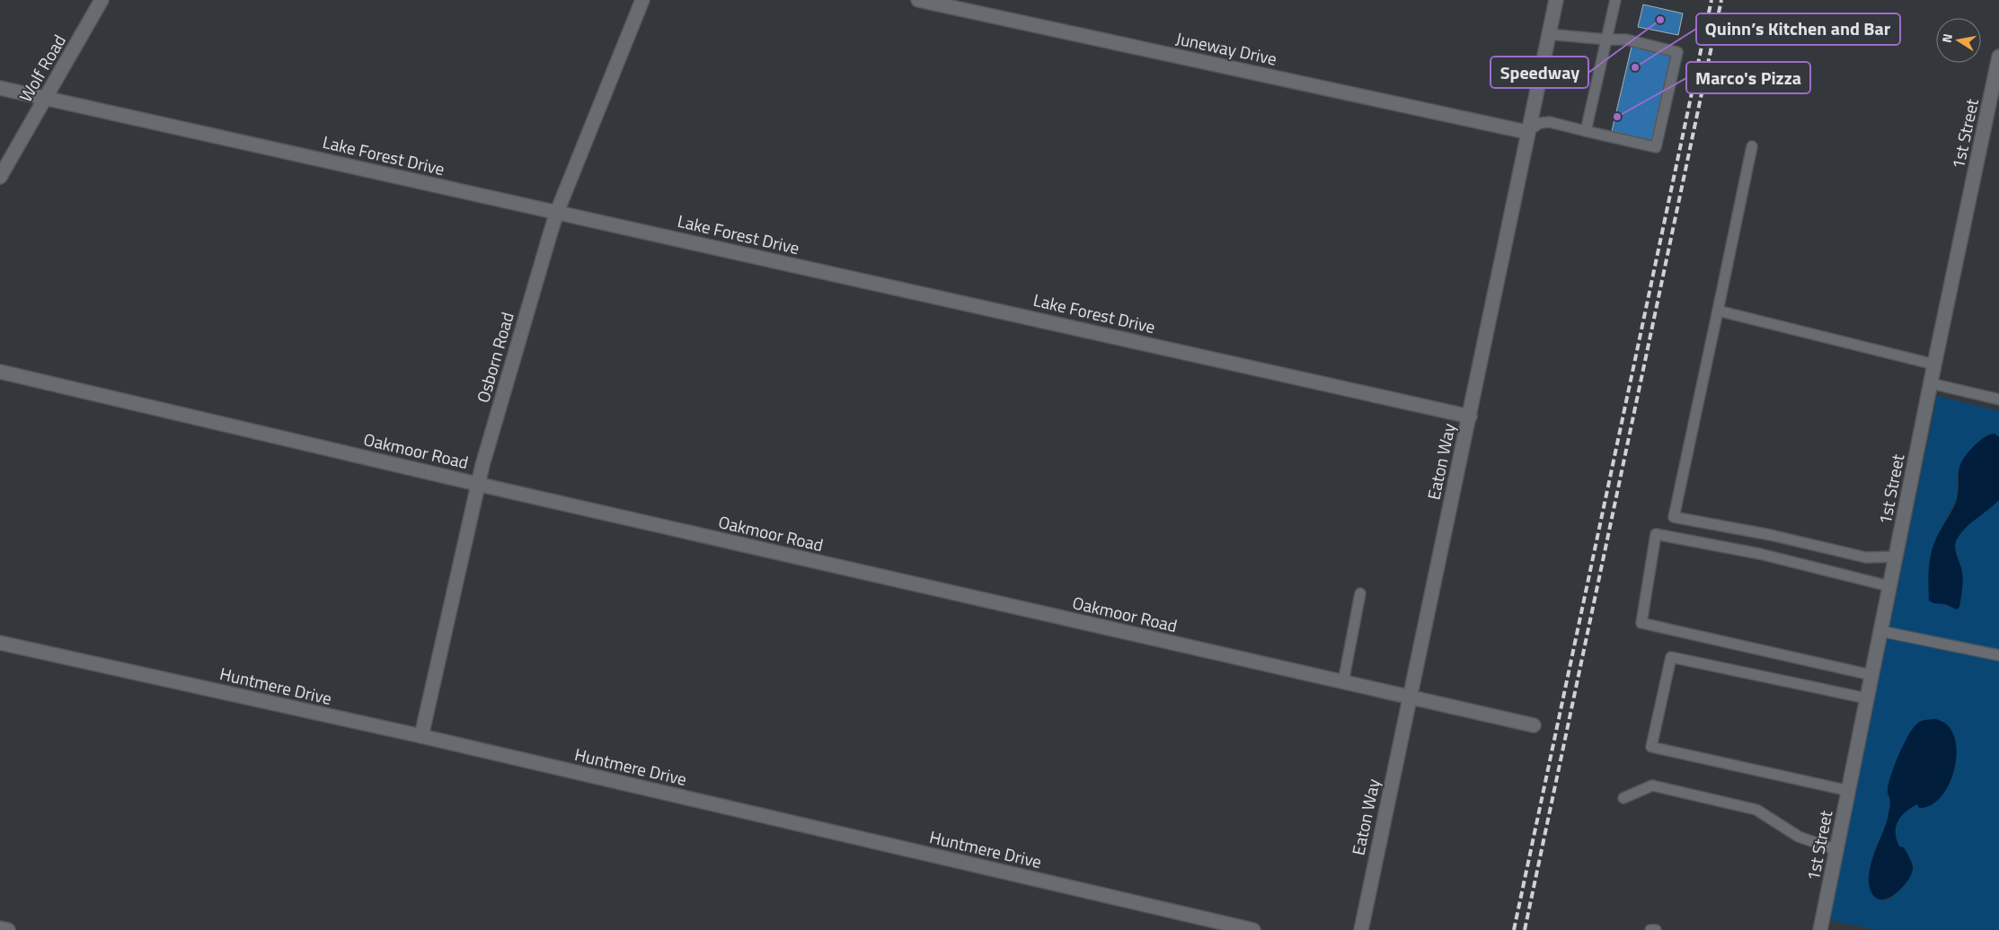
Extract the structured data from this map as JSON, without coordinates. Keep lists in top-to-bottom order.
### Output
{
  "streets": {
    "street": [
      "Juneway Drive",
      "Wolf Road",
      "1st Street",
      "Lake Forest Drive",
      "Osborn Road",
      "Oakmoor Road",
      "Eaton Way",
      "Huntmere Drive"
    ]
  },
  "crossings": [
    ["Juneway Drive", "Eaton Way"],
    ["Wolf Road", "Lake Forest Drive"],
    ["Lake Forest Drive", "Osborn Road"],
    ["Lake Forest Drive", "Eaton Way"],
    ["Osborn Road", "Oakmoor Road"],
    ["Osborn Road", "Huntmere Drive"],
    ["Oakmoor Road", "Eaton Way"]
  ],
  "places": ["Speedway", "Quinn’s Kitchen and Bar", "Marco's Pizza"],
  "north": "left"
}
